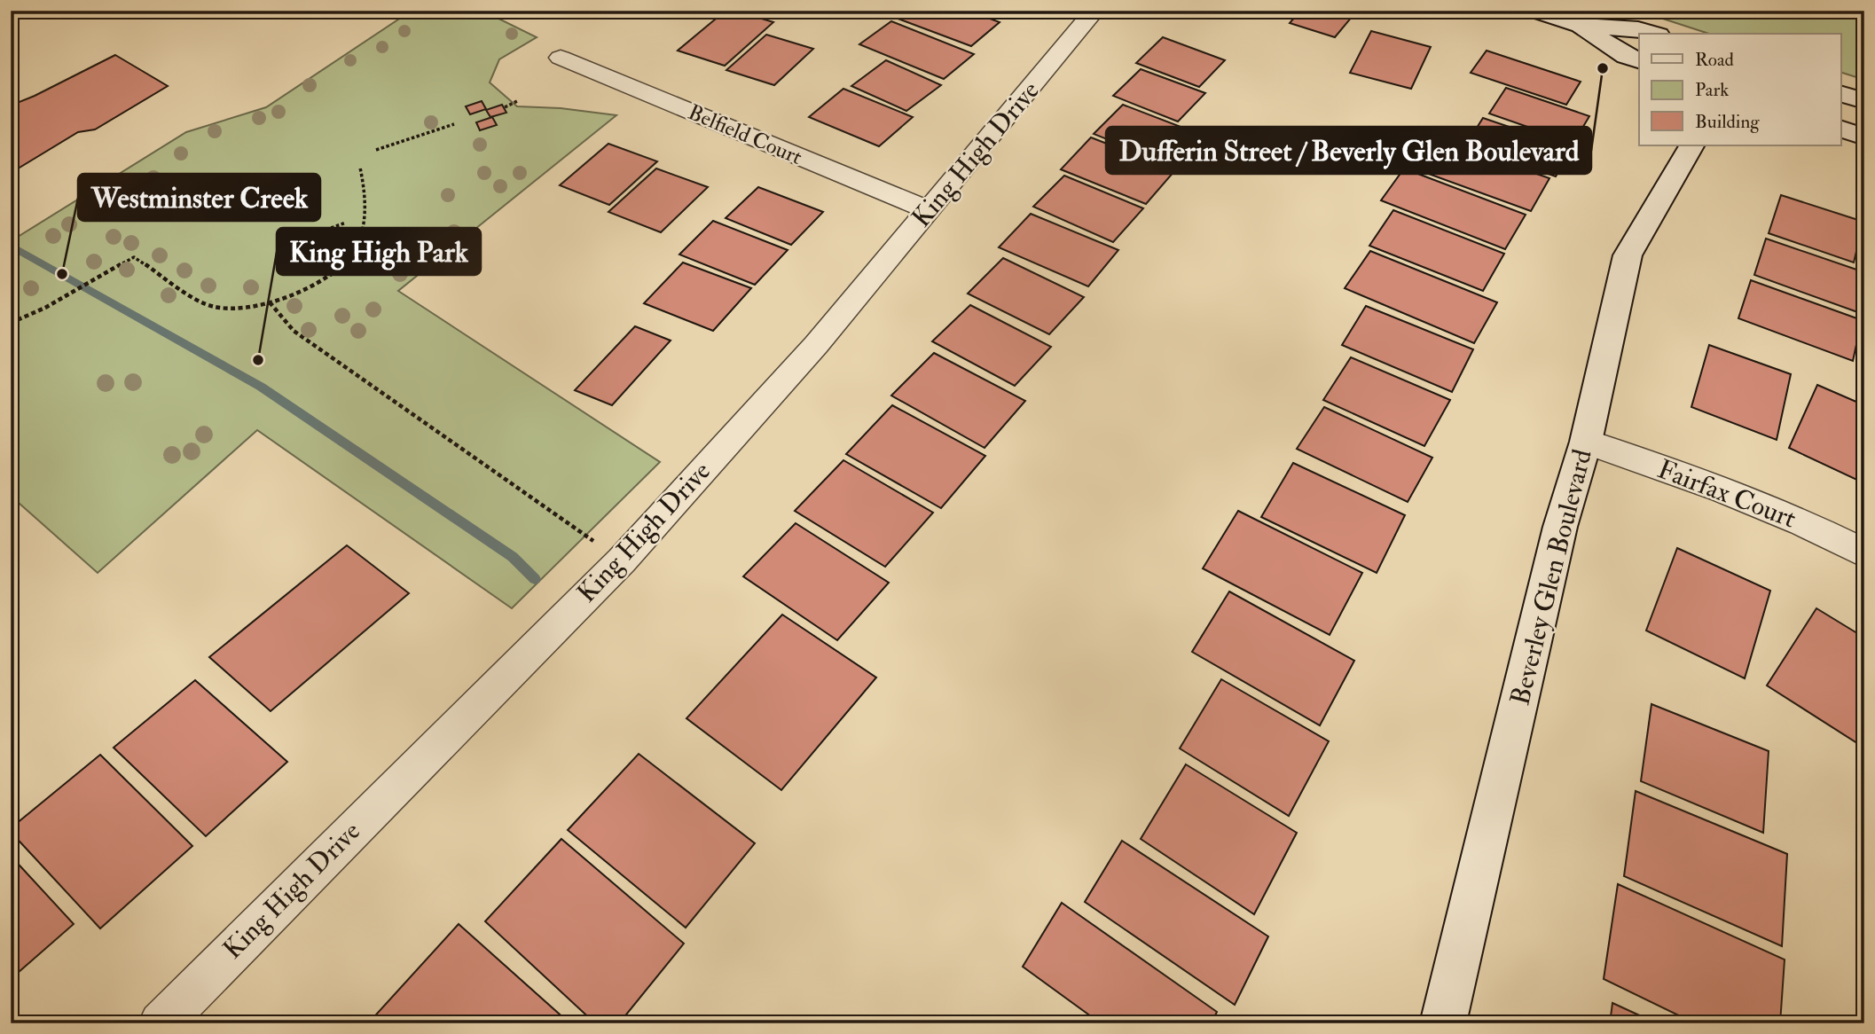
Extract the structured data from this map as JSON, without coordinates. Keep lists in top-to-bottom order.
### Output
{
  "streets": {
    "street": [
      "Belfield Court",
      "King High Drive",
      "Fairfax Court",
      "Beverley Glen Boulevard"
    ]
  },
  "crossings": [
    ["Belfield Court", "King High Drive"],
    ["Fairfax Court", "Beverley Glen Boulevard"]
  ],
  "places": ["Dufferin Street / Beverly Glen Boulevard", "Westminster Creek", "King High Park"],
  "legend": ["Road", "Park", "Building"]
}
